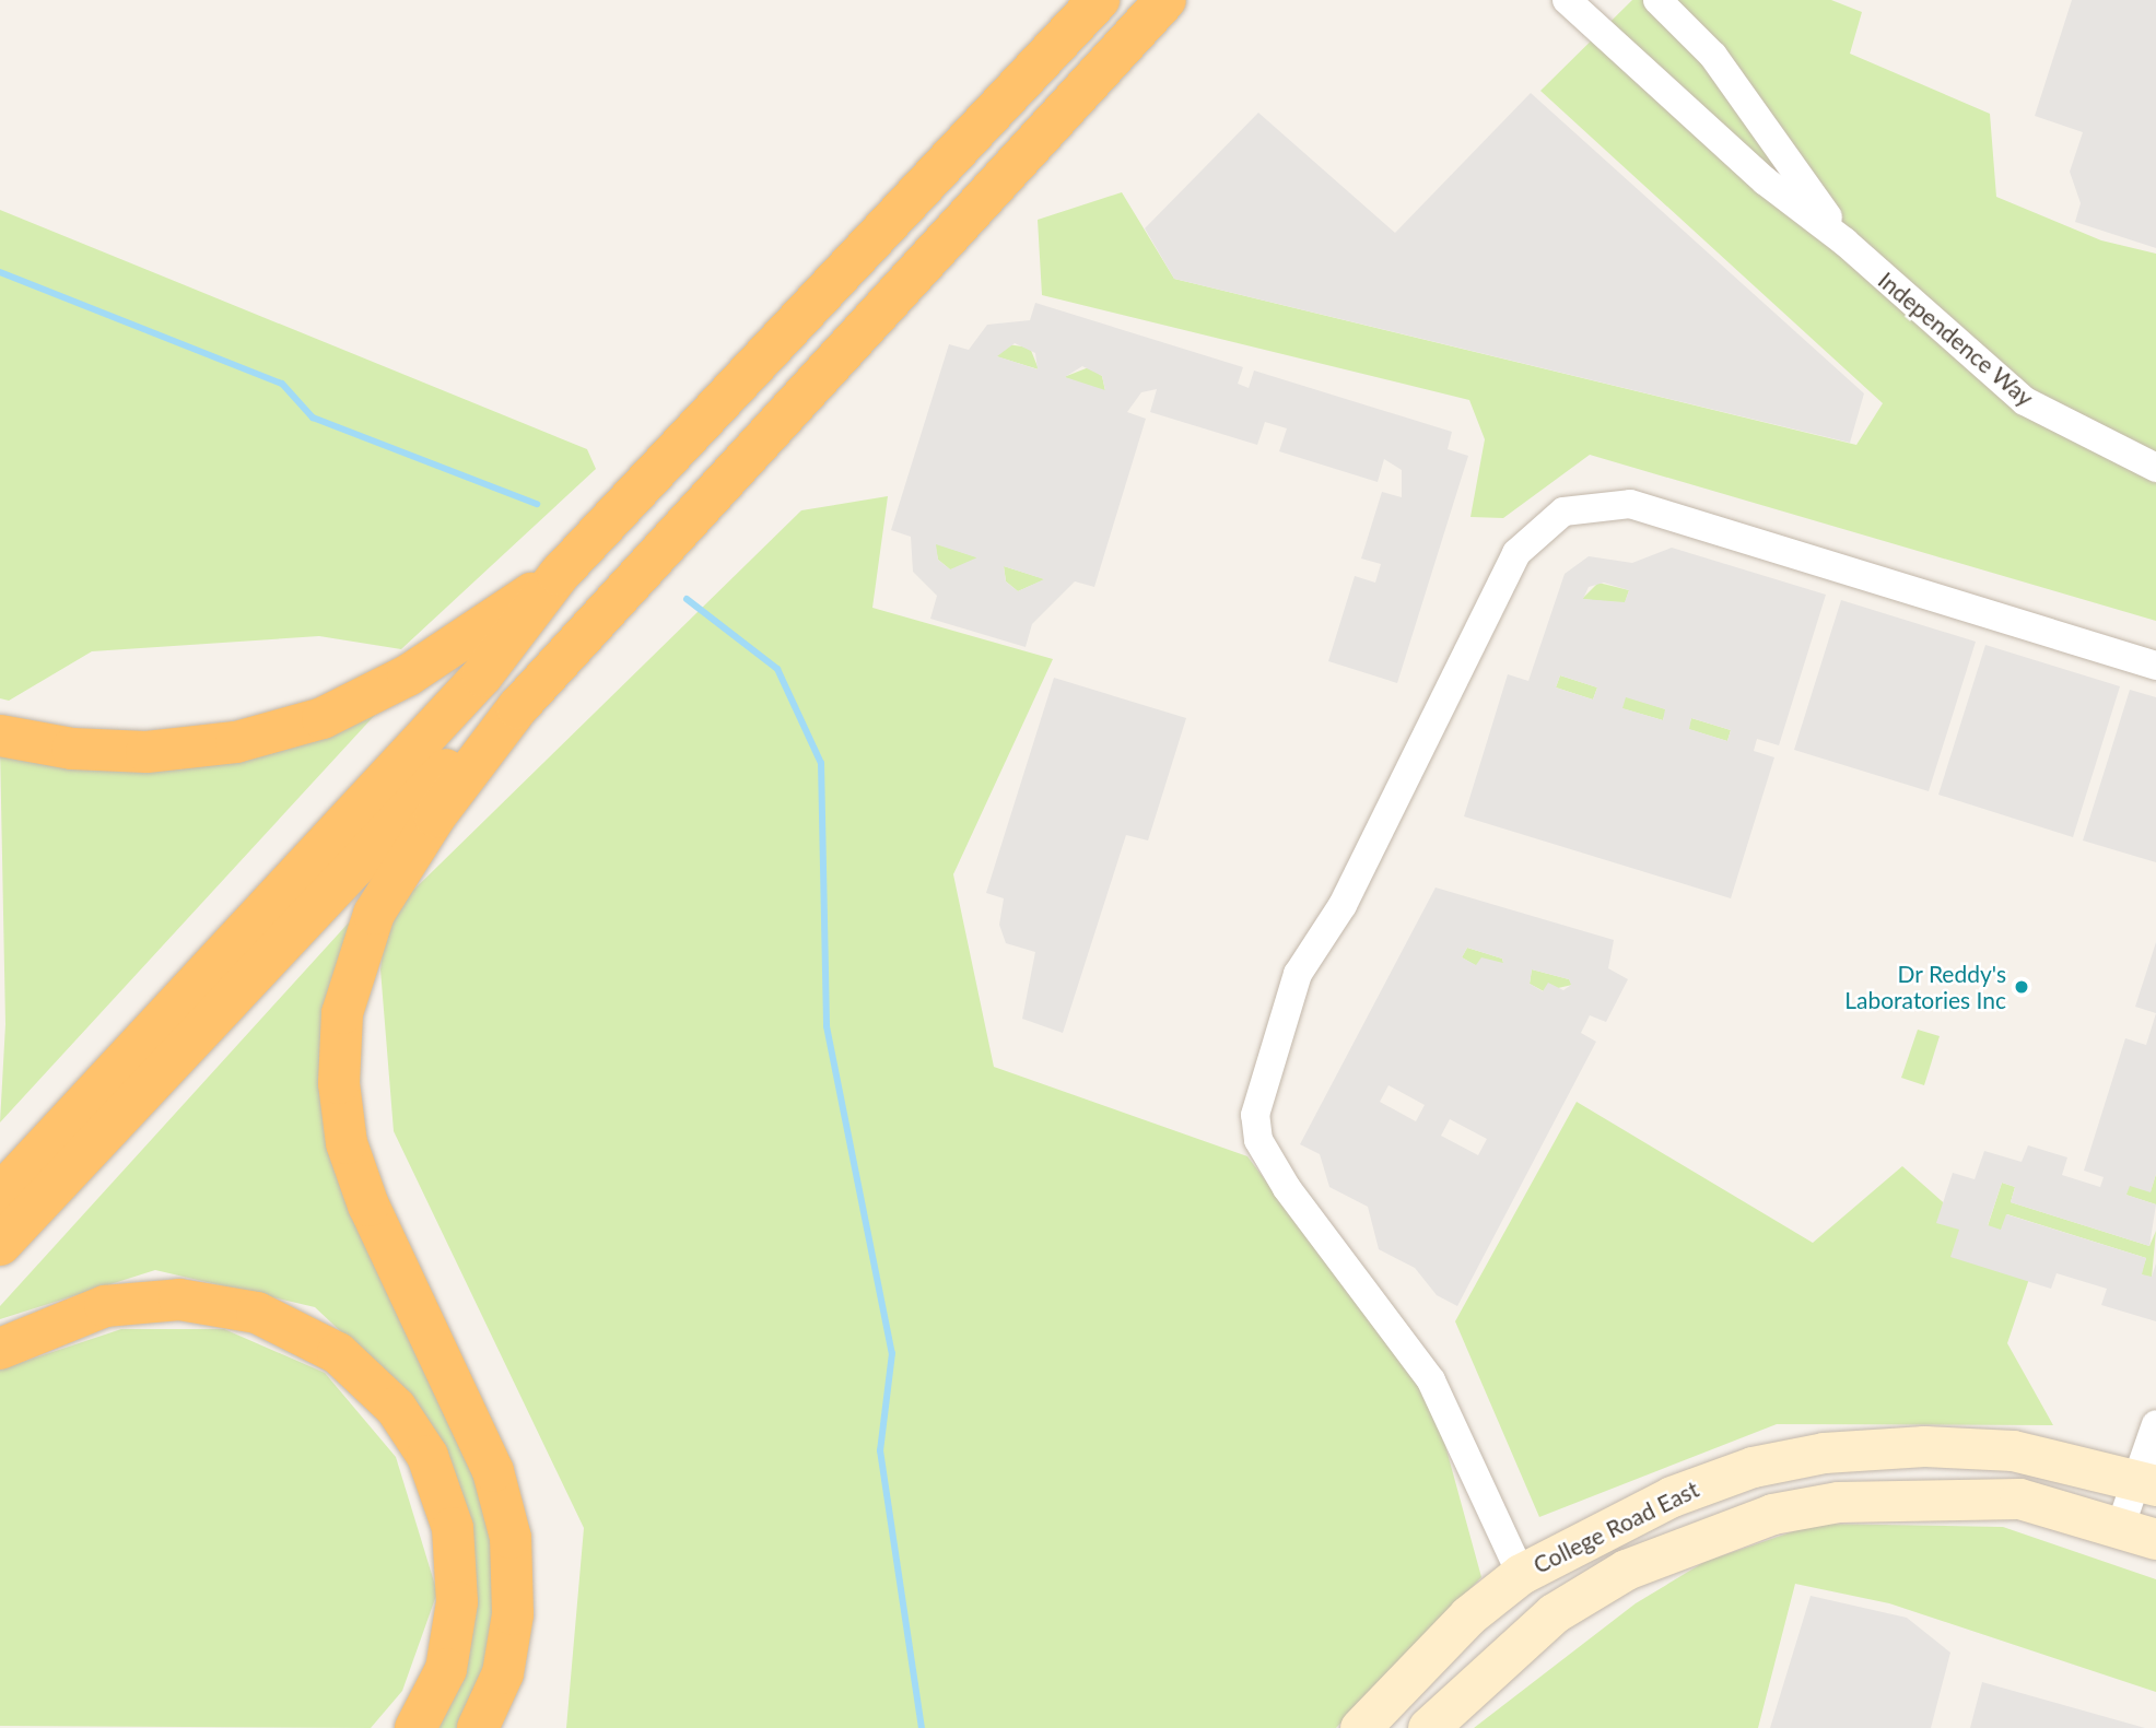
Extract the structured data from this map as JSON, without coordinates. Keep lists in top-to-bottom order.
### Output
{
  "streets": {
    "street": ["Independence Way", "College Road East"]
  },
  "places": ["Dr Reddy's Laboratories Inc"]
}
